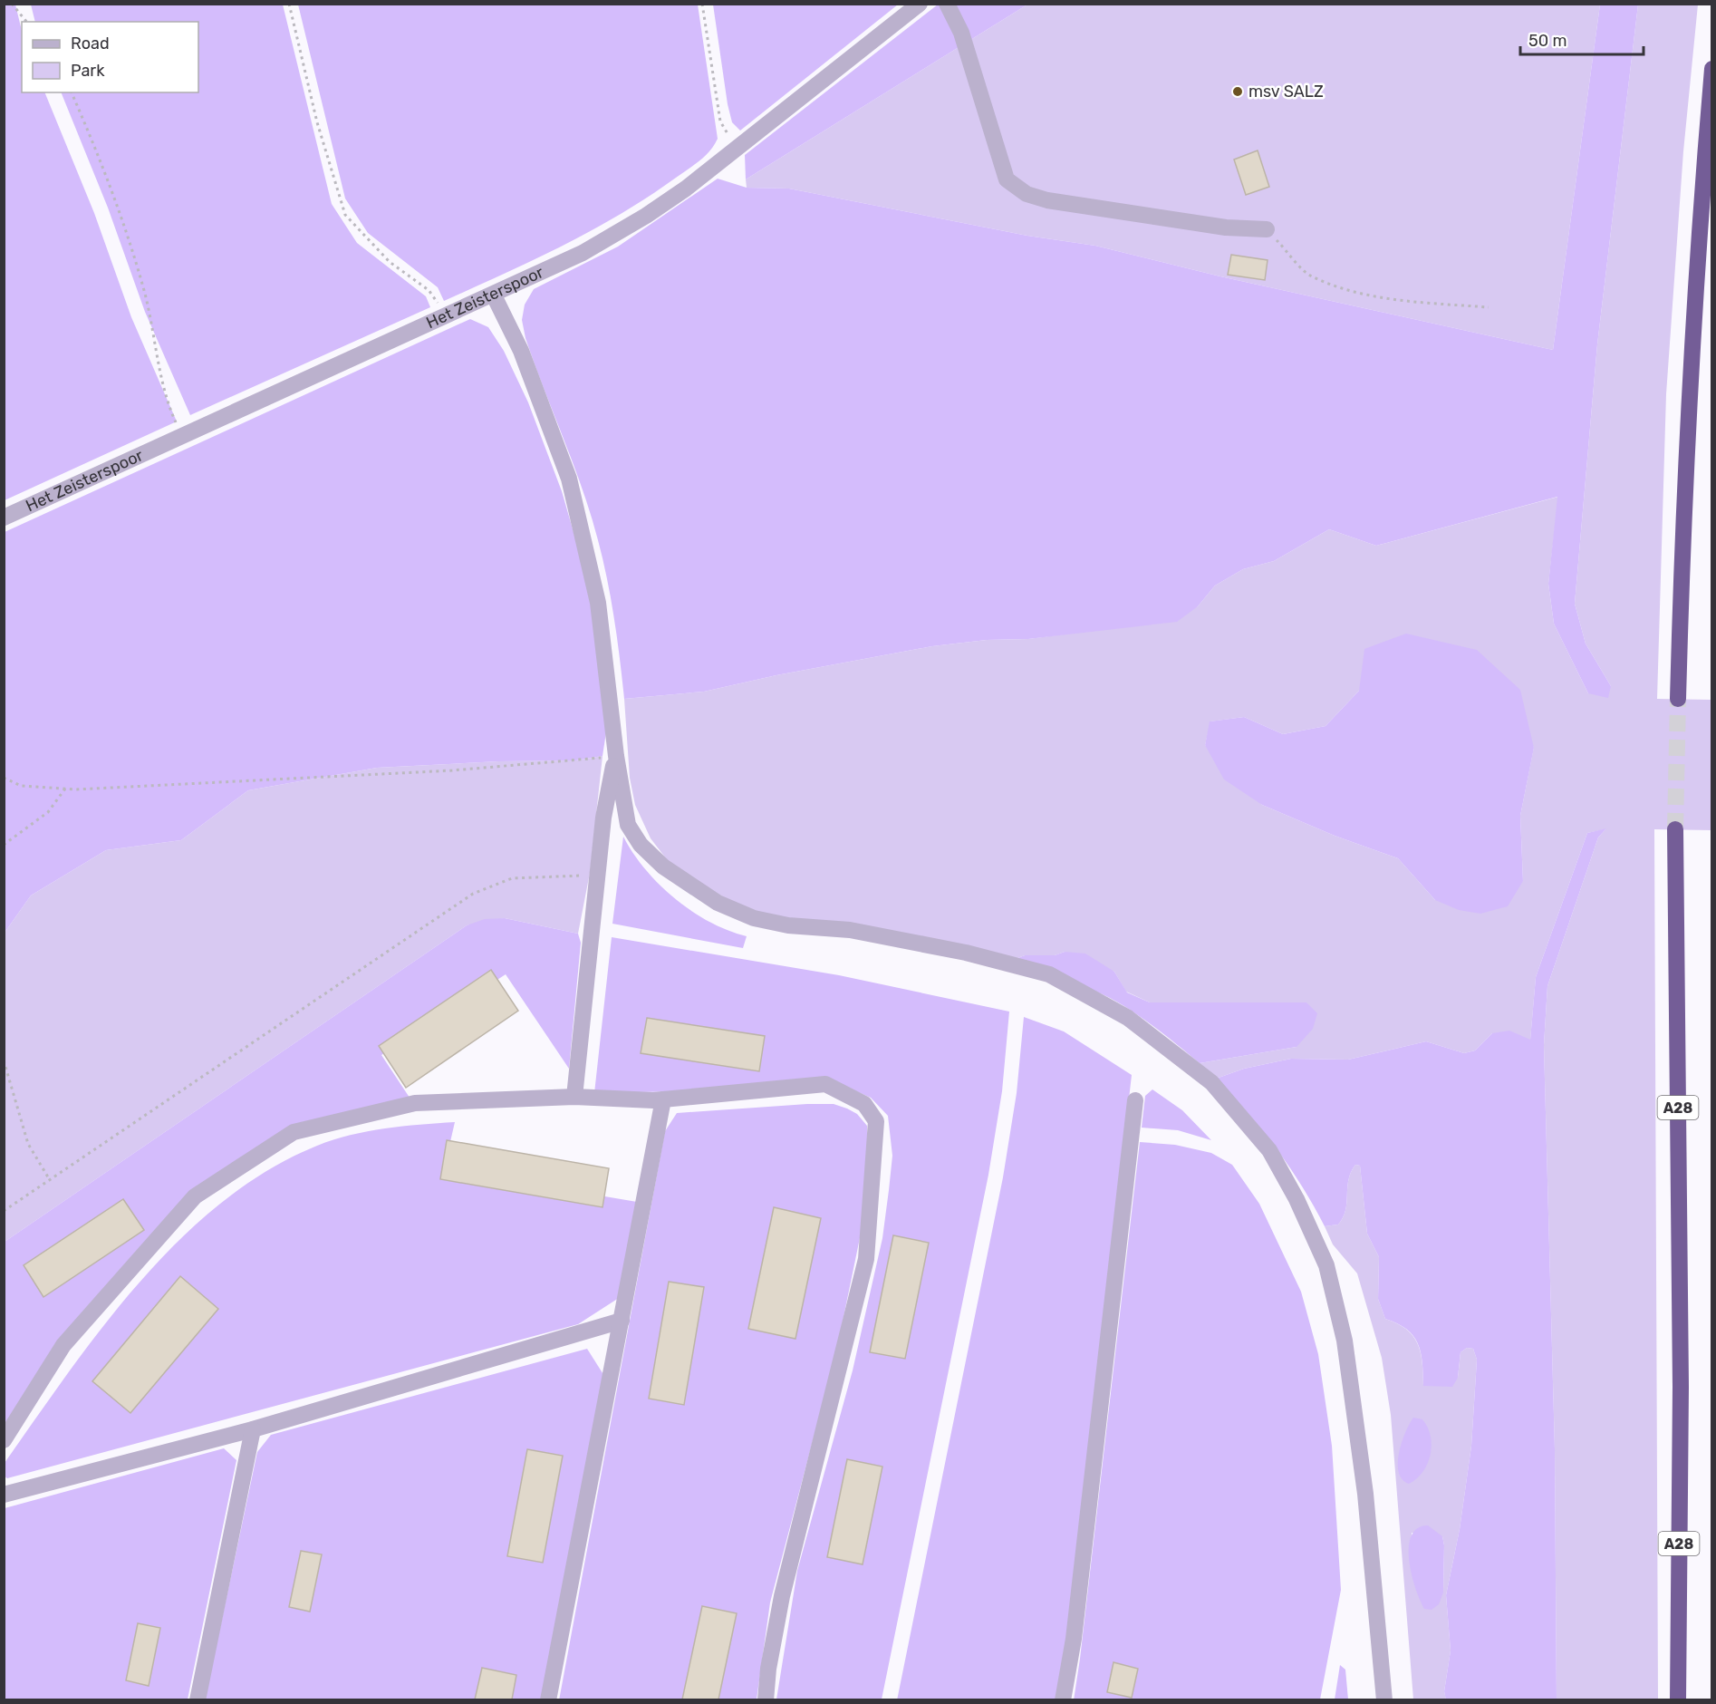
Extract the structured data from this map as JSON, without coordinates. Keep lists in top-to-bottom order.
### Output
{
  "streets": {
    "highway": ["A28"],
    "street": ["Het Zeisterspoor"]
  },
  "places": ["msv SALZ"],
  "legend": ["Road", "Park"],
  "scale_bar": "50 m"
}
